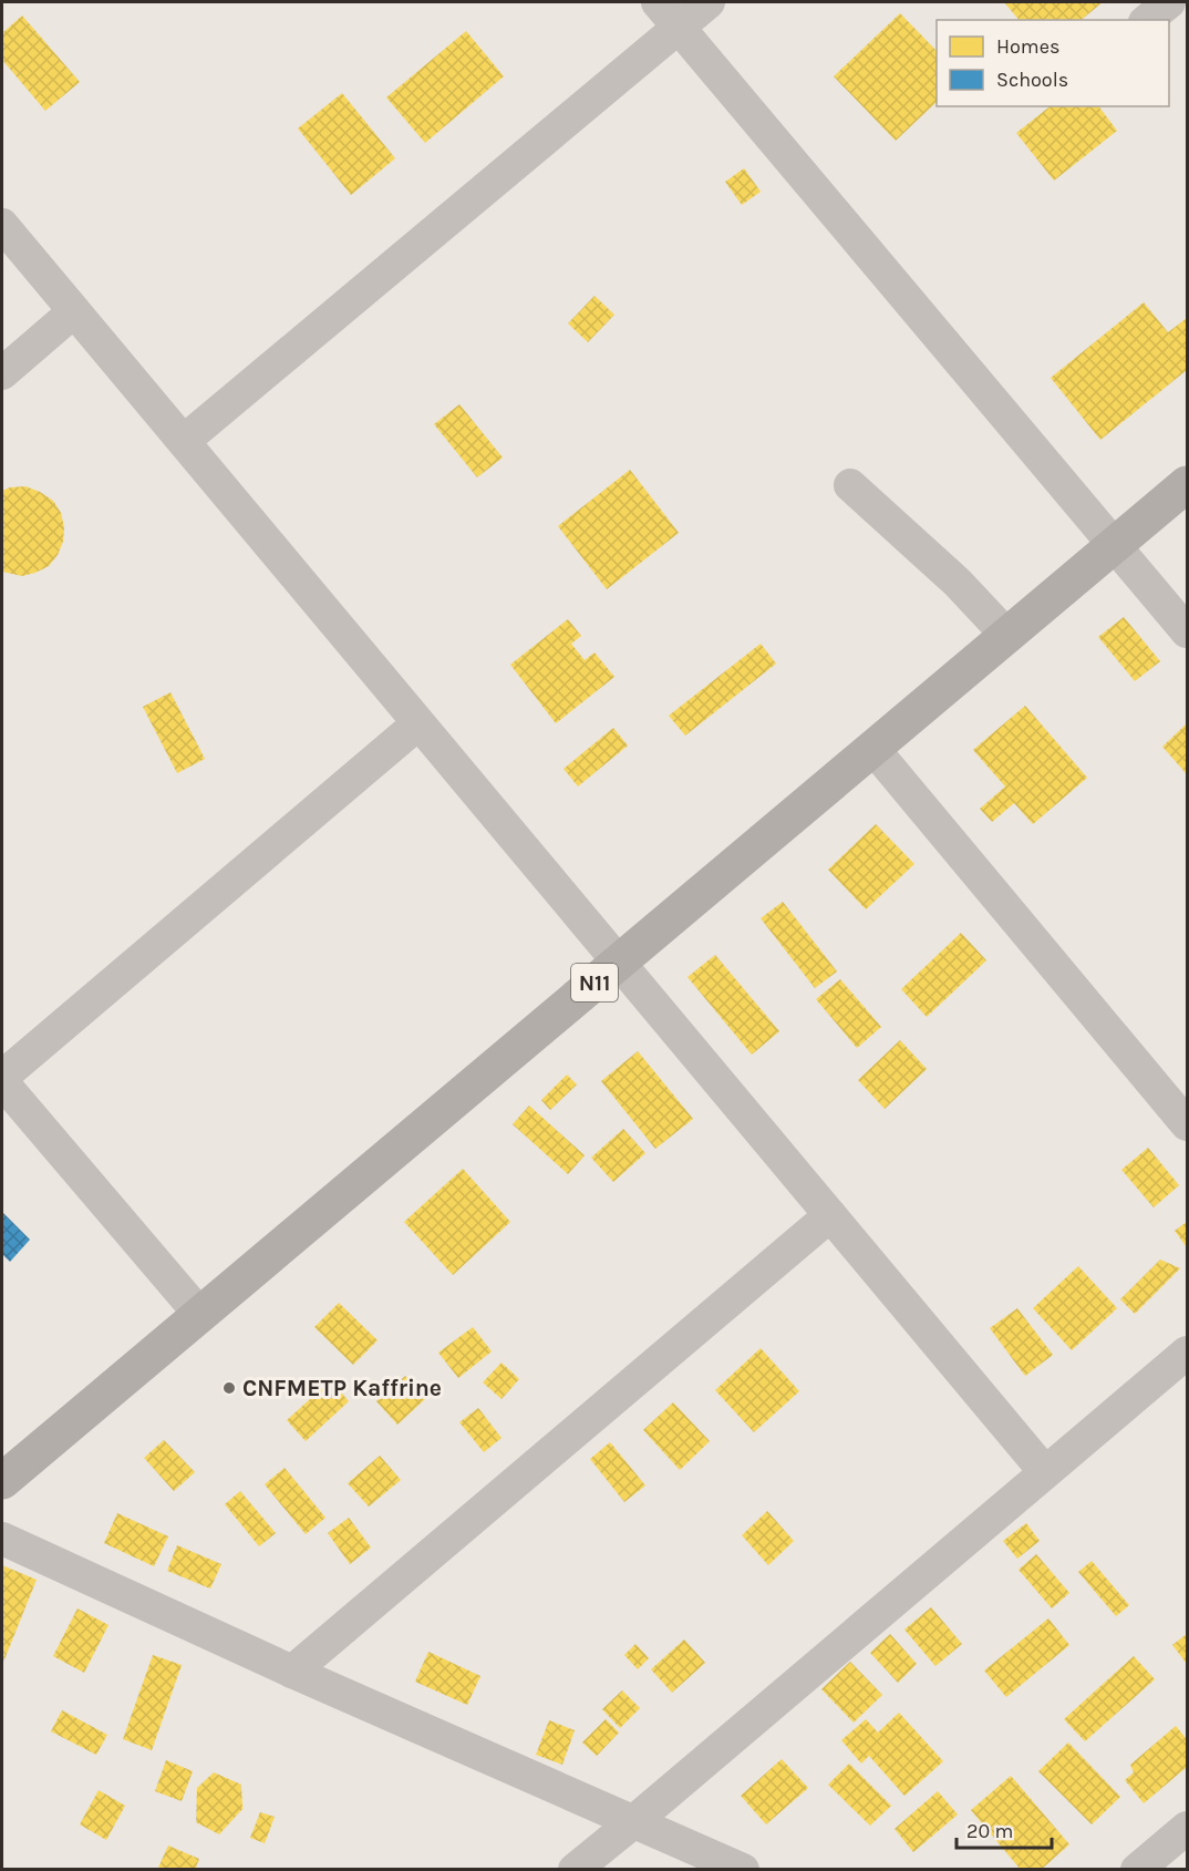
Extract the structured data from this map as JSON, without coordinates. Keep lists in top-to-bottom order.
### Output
{
  "streets": {
    "main road": ["N11"]
  },
  "places": ["CNFMETP Kaffrine"],
  "legend": ["Homes", "Schools"],
  "scale_bar": "20 m"
}
